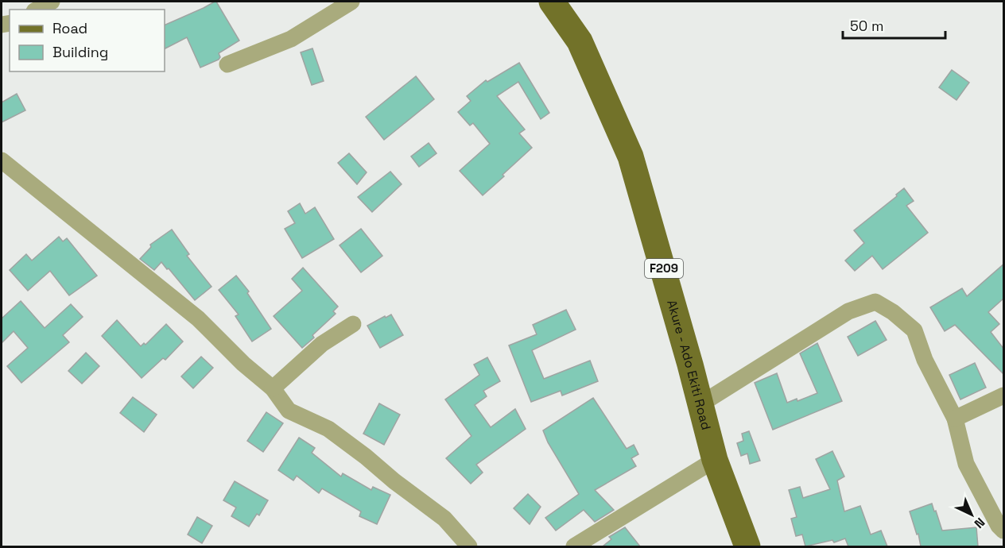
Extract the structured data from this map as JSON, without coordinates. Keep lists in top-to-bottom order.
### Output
{
  "streets": {
    "main road": ["F209", "Akure - Ado Ekiti Road"]
  },
  "legend": ["Road", "Building"],
  "scale_bar": "50 m",
  "north": "bottom right"
}
